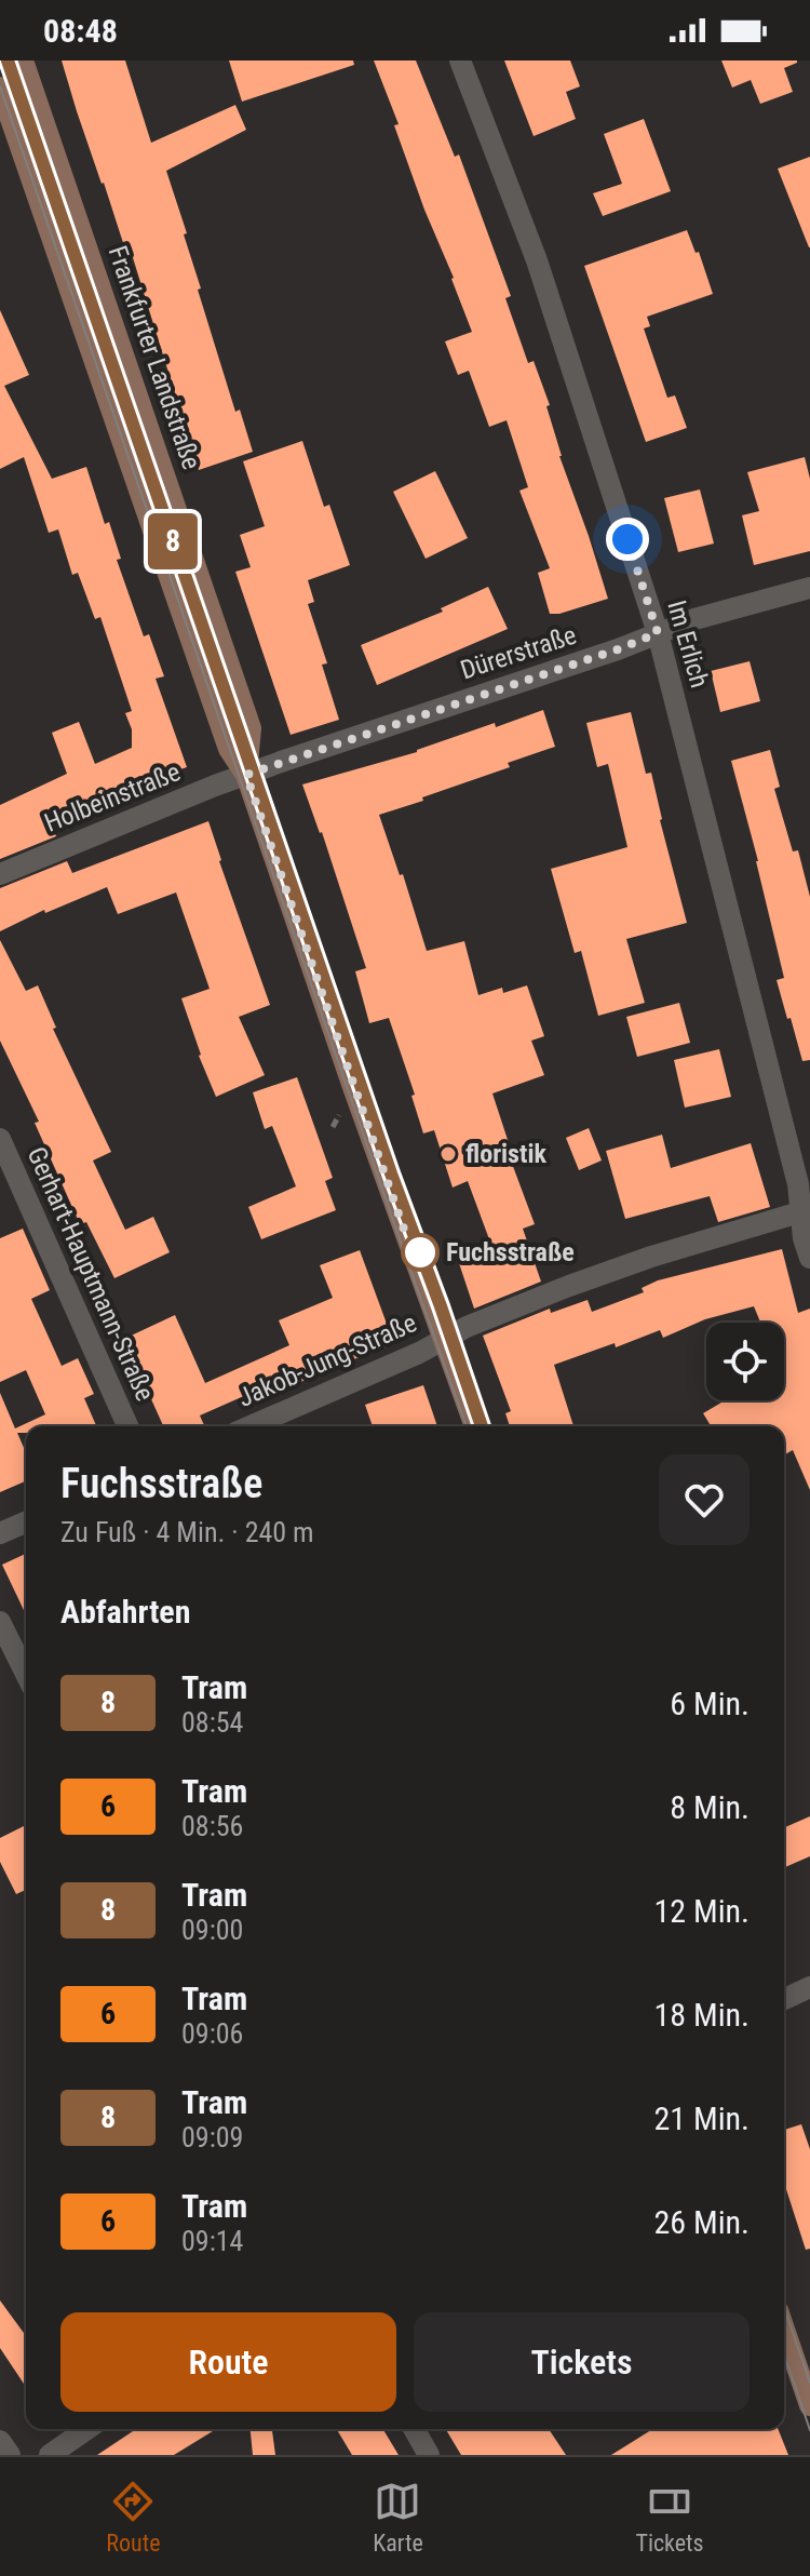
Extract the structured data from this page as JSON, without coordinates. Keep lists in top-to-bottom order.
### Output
{
  "streets": {
    "street": [
      "Frankfurter Landstraße",
      "Im Erlich",
      "Dürerstraße",
      "Holbeinstraße",
      "Gerhart-Hauptmann-Straße",
      "Jakob-Jung-Straße"
    ]
  },
  "crossings": [
    ["Frankfurter Landstraße", "Dürerstraße"],
    ["Frankfurter Landstraße", "Holbeinstraße"],
    ["Frankfurter Landstraße", "Jakob-Jung-Straße"],
    ["Im Erlich", "Dürerstraße"],
    ["Dürerstraße", "Holbeinstraße"]
  ],
  "places": ["floristik", "Fuchsstraße"],
  "lines": ["tram line 8"],
  "page": {
    "status": "08:48",
    "on_map": "8",
    "heading": [
      ["Fuchsstraße", "Zu Fuß · 4 Min. · 240 m"],
      "Abfahrten"
    ],
    "list": [
      {
        "mark": "8",
        "name": "Tram",
        "note": "08:54",
        "value": "6 Min."
      },
      {
        "mark": "6",
        "name": "Tram",
        "note": "08:56",
        "value": "8 Min."
      },
      {
        "mark": "8",
        "name": "Tram",
        "note": "09:00",
        "value": "12 Min."
      },
      {
        "mark": "6",
        "name": "Tram",
        "note": "09:06",
        "value": "18 Min."
      },
      {
        "mark": "8",
        "name": "Tram",
        "note": "09:09",
        "value": "21 Min."
      },
      {
        "mark": "6",
        "name": "Tram",
        "note": "09:14",
        "value": "26 Min."
      }
    ],
    "buttons": ["Route", "Tickets"],
    "tabs": ["Route", "Karte", "Tickets"]
  }
}
